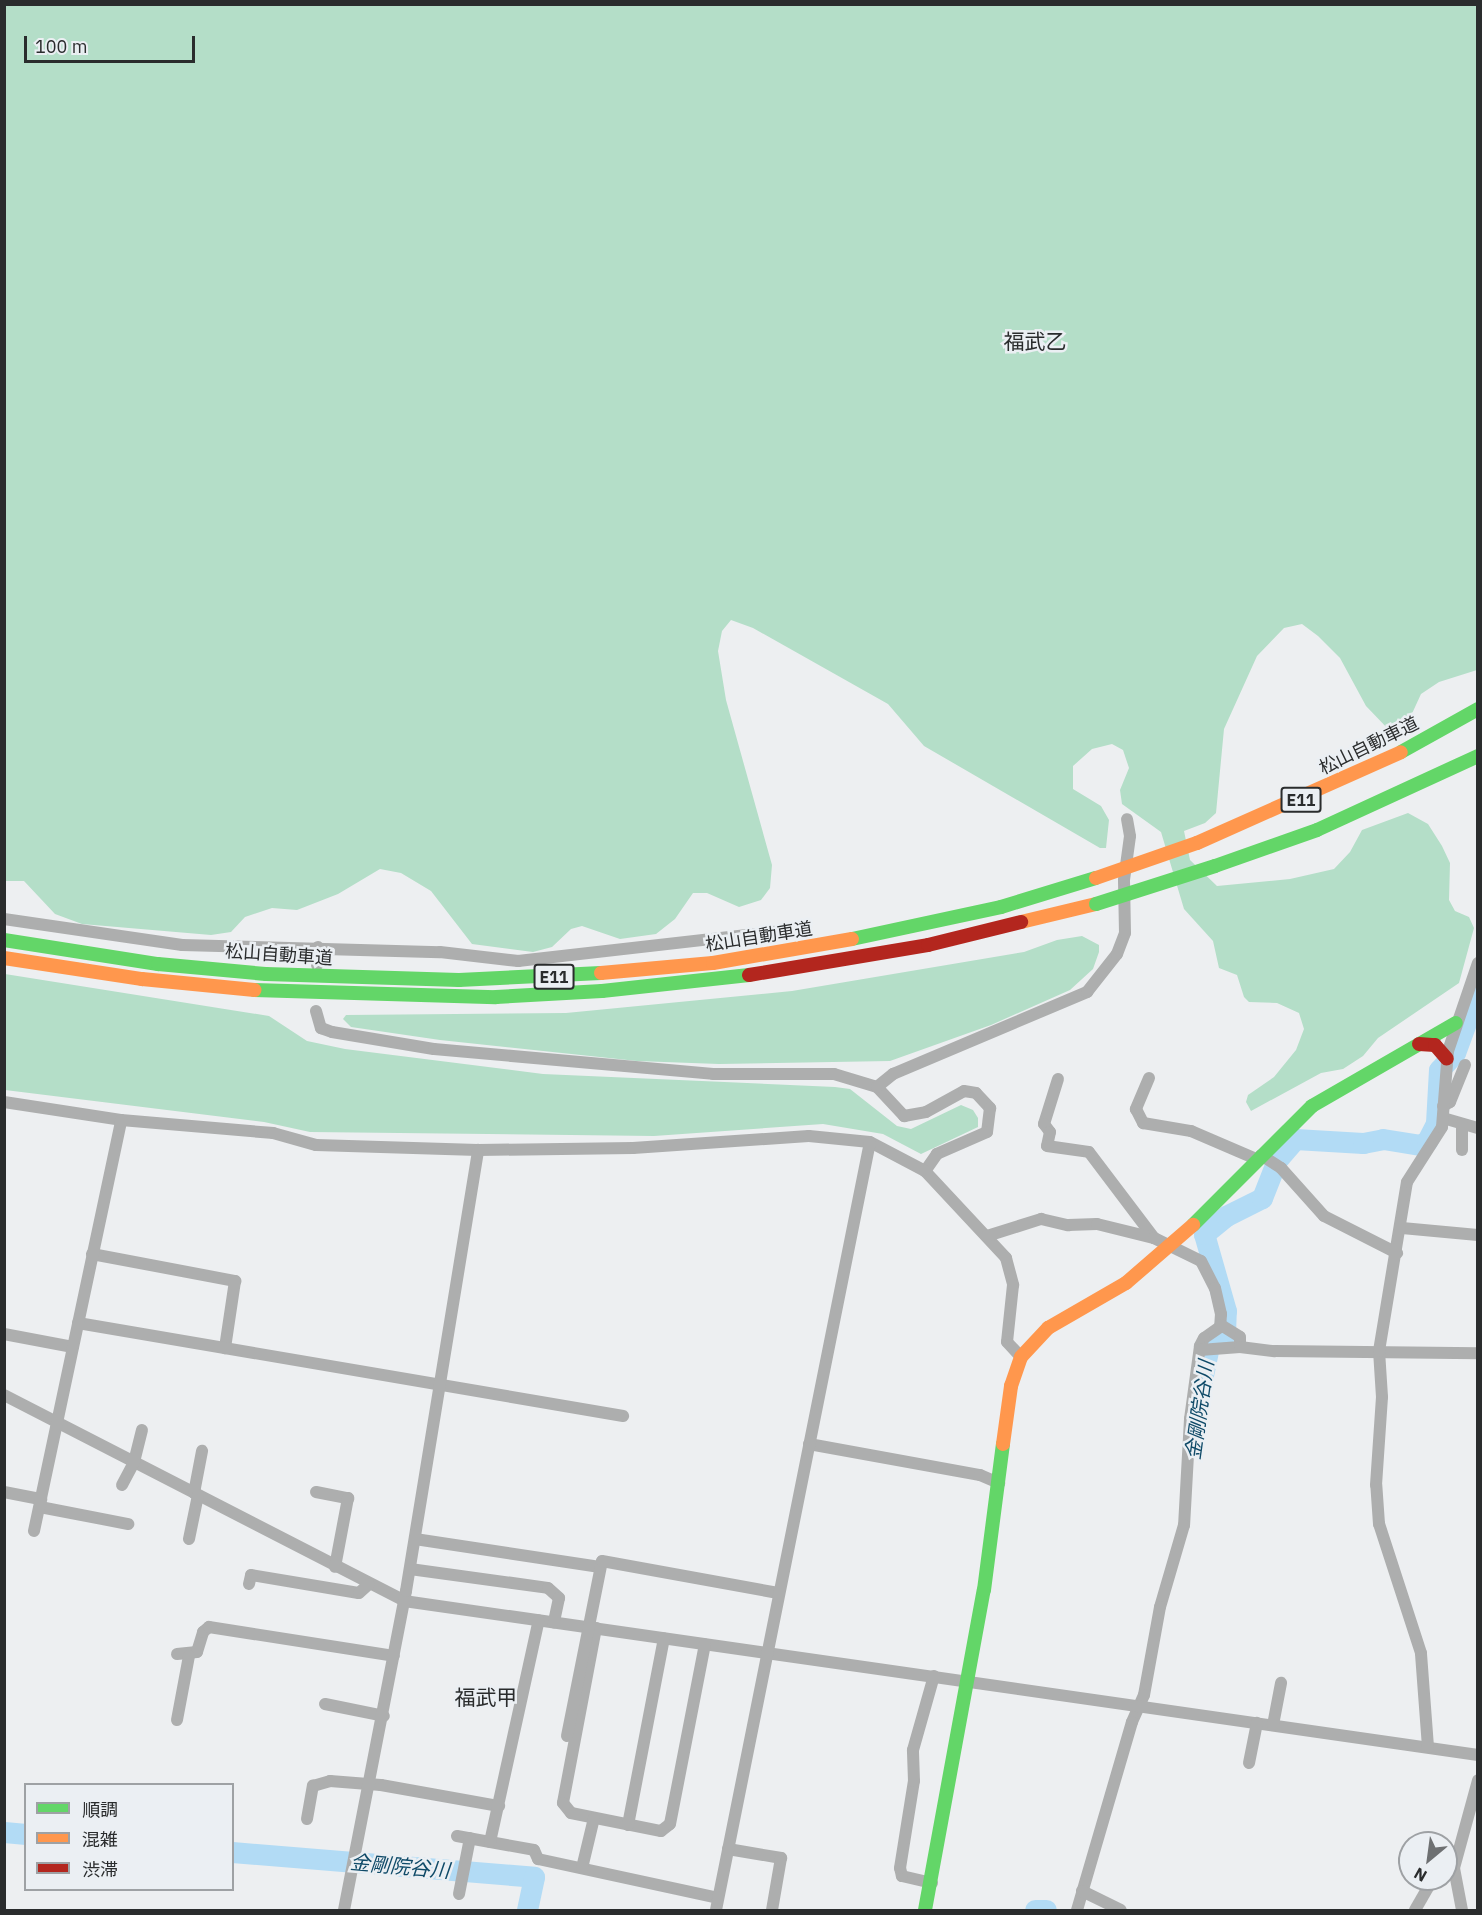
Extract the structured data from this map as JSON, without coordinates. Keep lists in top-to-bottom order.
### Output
{
  "streets": {
    "main road": ["松山自動車道", "E11"]
  },
  "districts": ["福武乙", "福武甲"],
  "water": ["金剛院谷川"],
  "legend": ["順調", "混雑", "渋滞"],
  "scale_bar": "100 m",
  "north": "bottom left"
}
